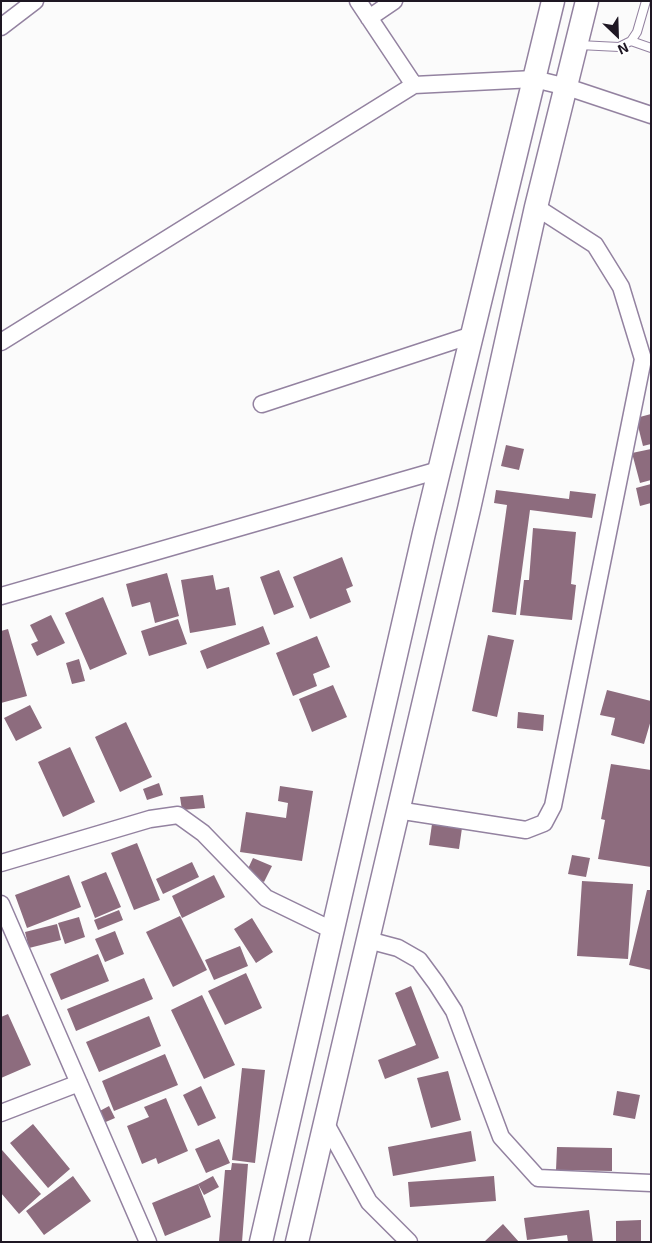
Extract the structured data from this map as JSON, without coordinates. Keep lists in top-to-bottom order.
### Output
{
  "north": "bottom right"
}
